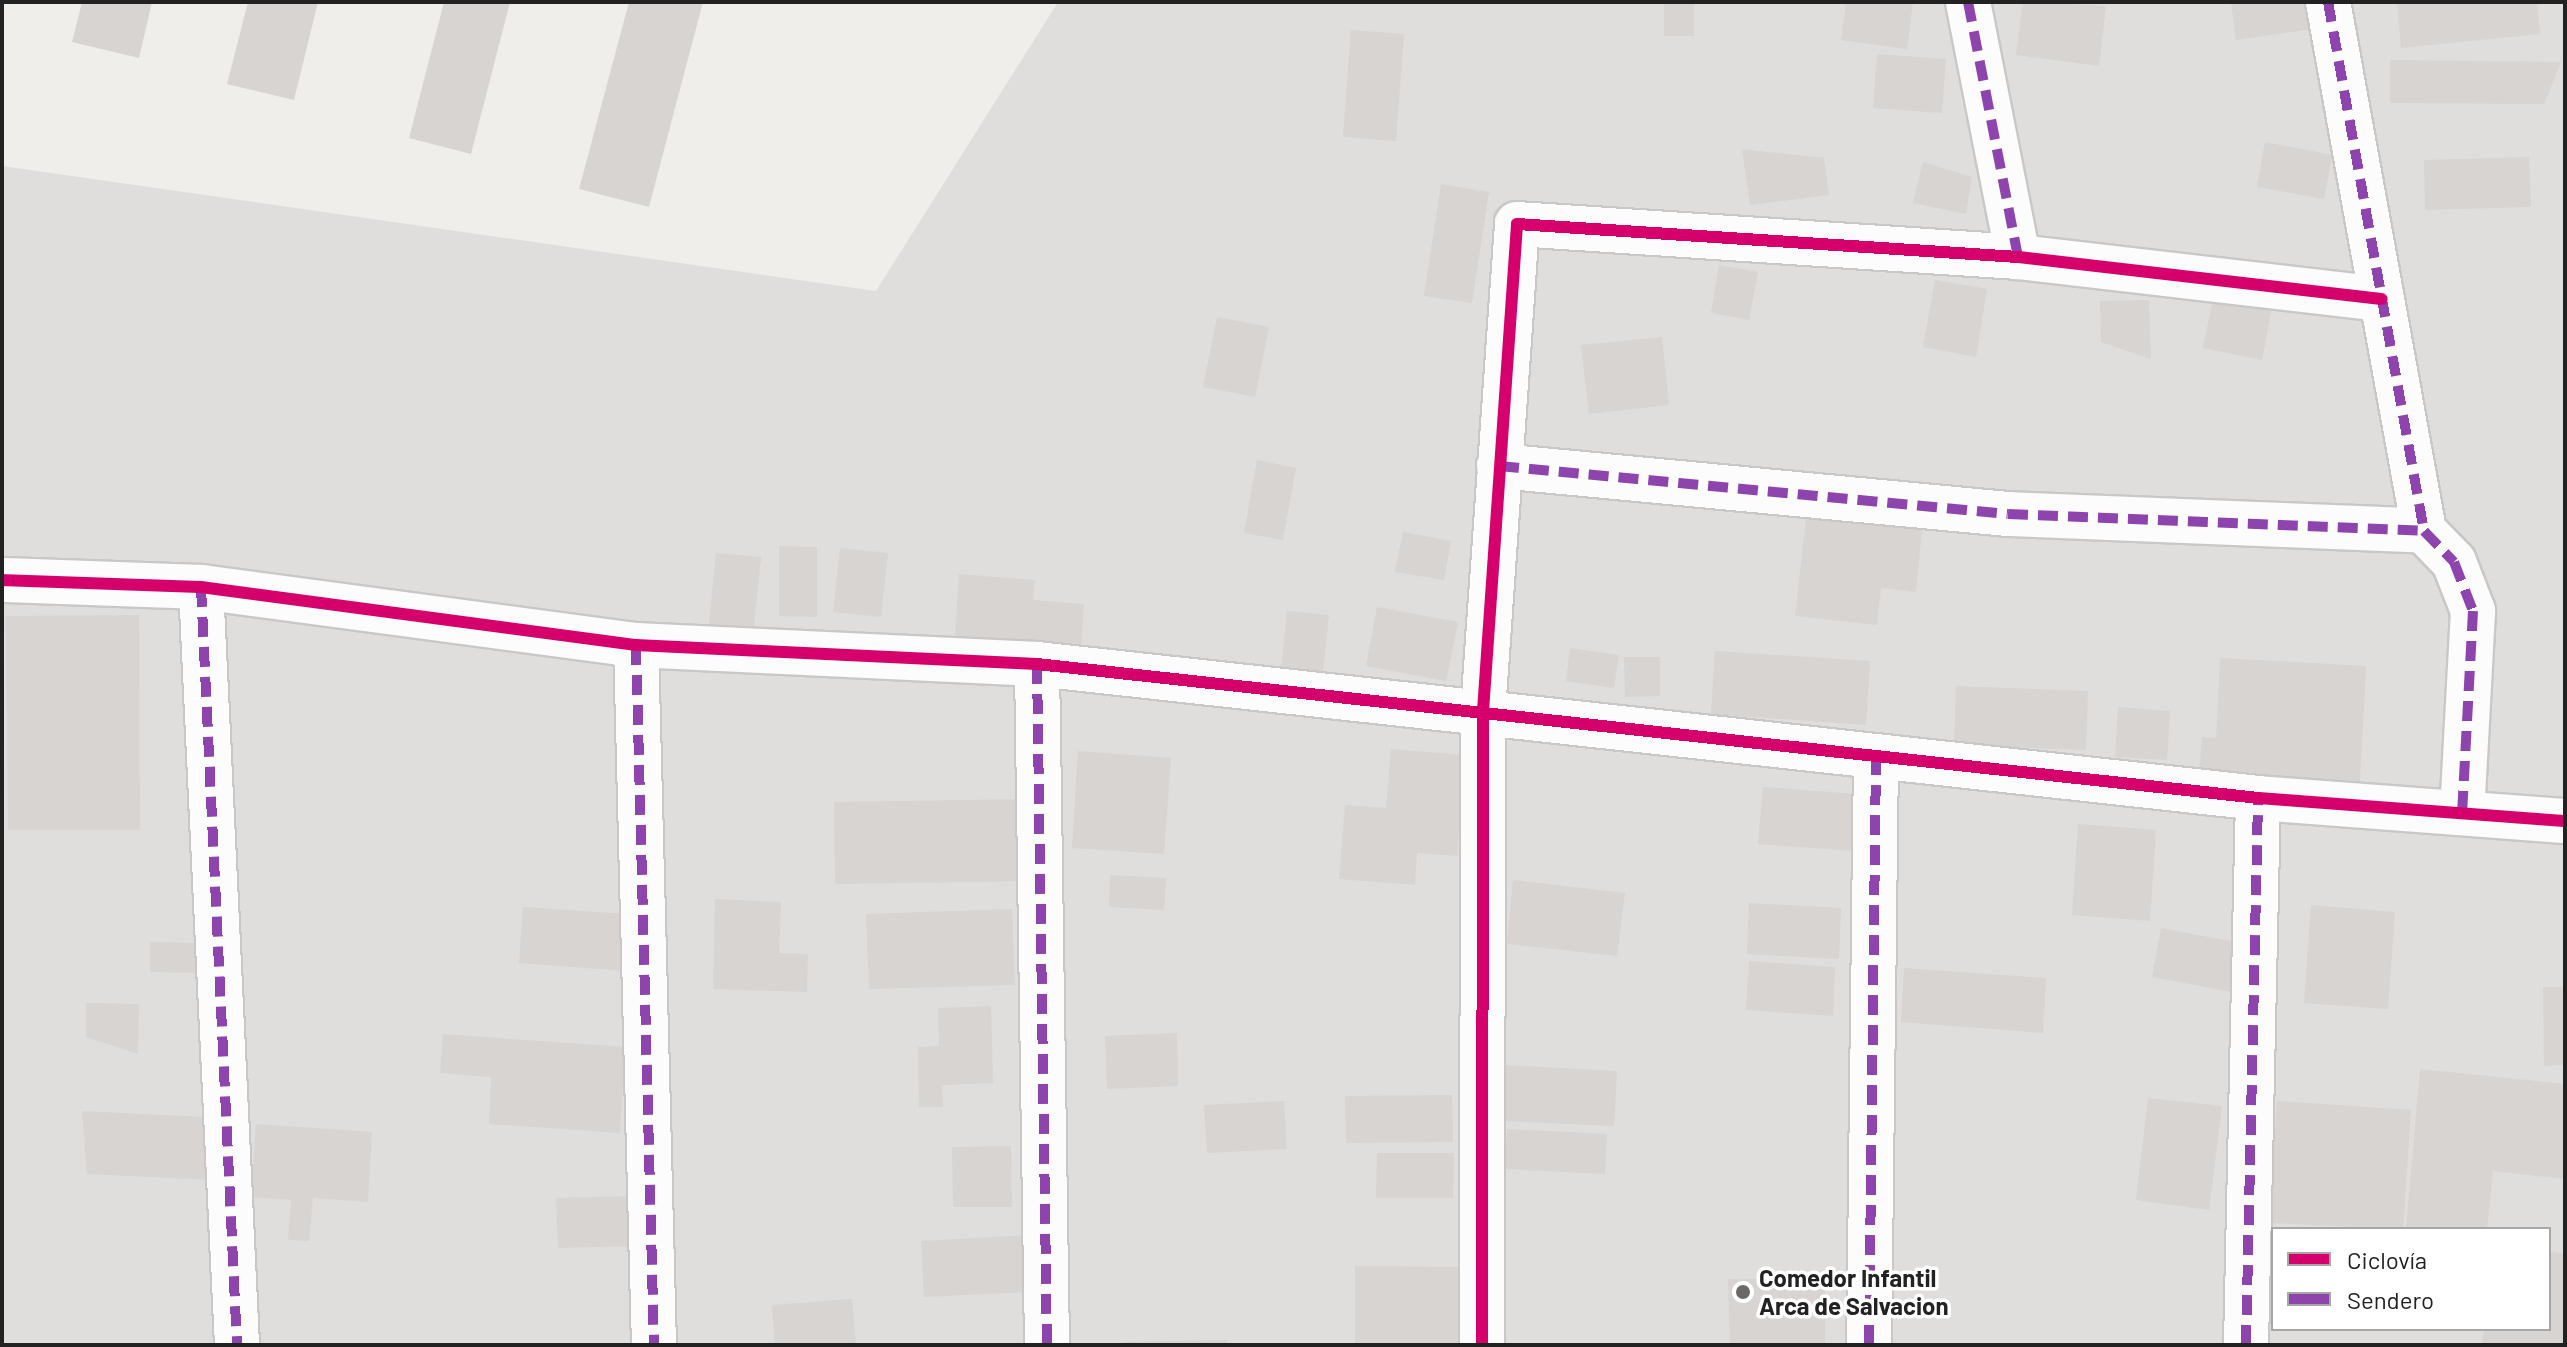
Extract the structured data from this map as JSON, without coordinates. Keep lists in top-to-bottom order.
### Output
{
  "places": ["Comedor Infantil Arca de Salvacion"],
  "legend": ["Ciclovía", "Sendero"]
}
